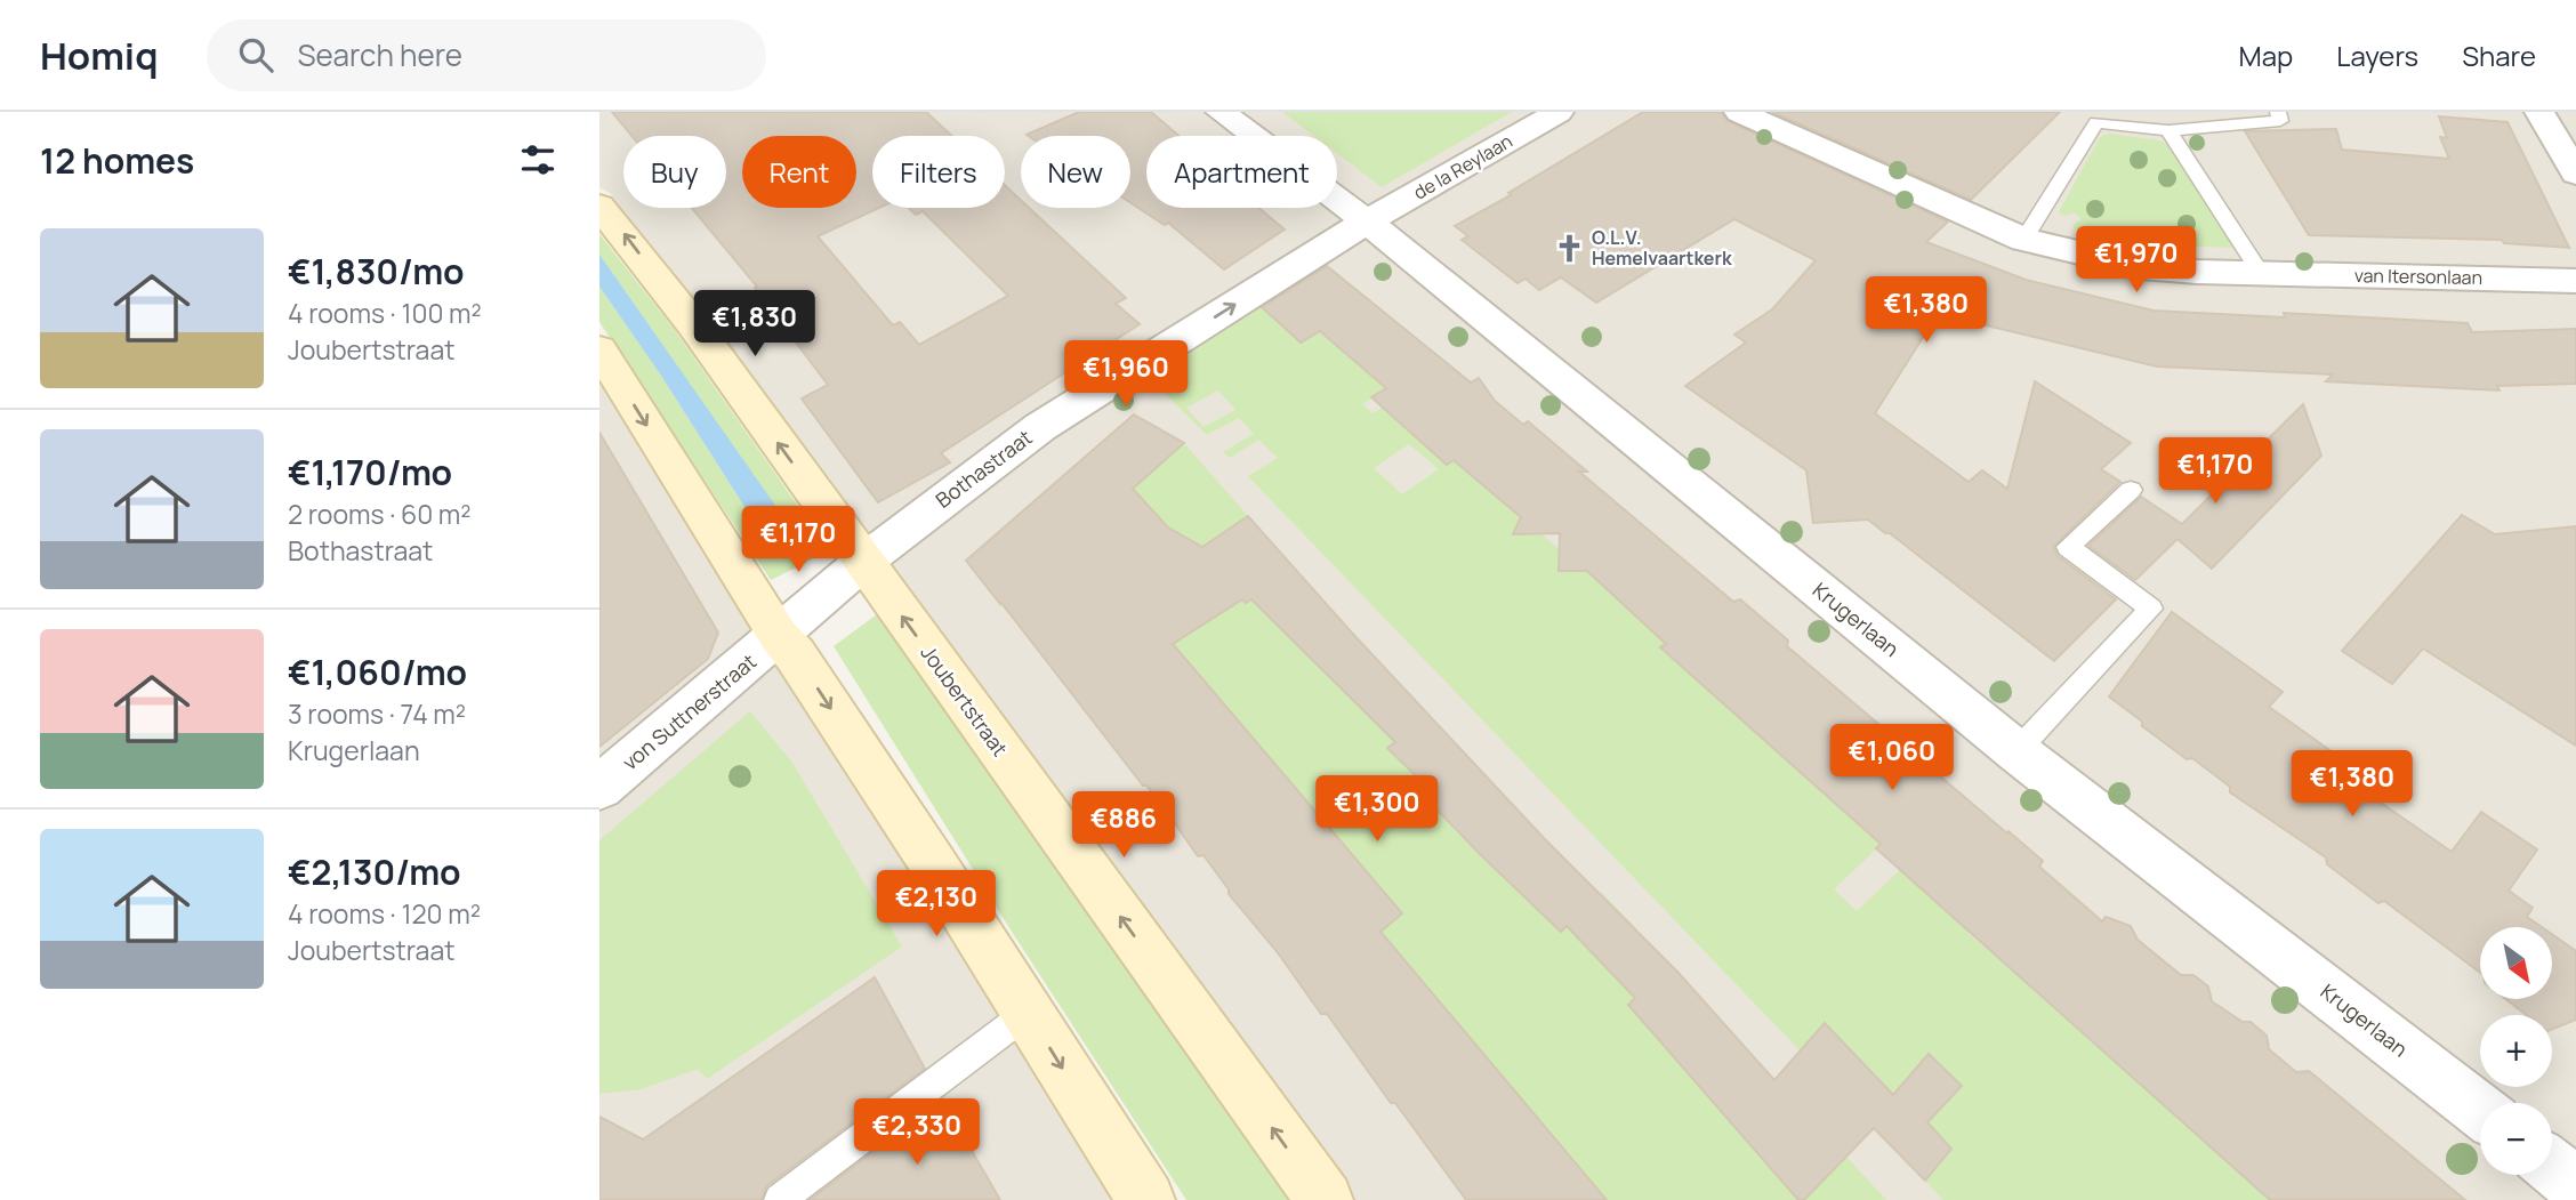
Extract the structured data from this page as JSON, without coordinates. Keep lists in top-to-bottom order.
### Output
{
  "streets": {
    "main road": ["Joubertstraat"],
    "street": [
      "de la Reylaan",
      "van Itersonlaan",
      "Bothastraat",
      "Krugerlaan",
      "von Suttnerstraat"
    ]
  },
  "crossings": [
    ["de la Reylaan", "Bothastraat"],
    ["de la Reylaan", "Krugerlaan"],
    ["Bothastraat", "Krugerlaan"],
    ["Bothastraat", "Joubertstraat"],
    ["Bothastraat", "von Suttnerstraat"]
  ],
  "one_way": ["Bothastraat"],
  "places": {
    "church": ["O.L.V. Hemelvaartkerk"]
  },
  "north": "bottom right",
  "page": {
    "header": "Homiq",
    "search": "Search here",
    "nav": ["Map", "Layers", "Share"],
    "heading": "12 homes",
    "chip": [
      "Buy",
      "Rent",
      "Filters",
      "New",
      "Apartment"
    ],
    "list": [
      {
        "name": "€1,830/mo",
        "note": "4 rooms · 100 m² · Joubertstraat"
      },
      {
        "name": "€1,170/mo",
        "note": "2 rooms · 60 m² · Bothastraat"
      },
      {
        "name": "€1,060/mo",
        "note": "3 rooms · 74 m² · Krugerlaan"
      },
      {
        "name": "€2,130/mo",
        "note": "4 rooms · 120 m² · Joubertstraat"
      }
    ],
    "price": [
      "€1,970",
      "€1,380",
      "€1,830",
      "€1,960",
      "€1,170",
      "€1,170",
      "€1,060",
      "€1,380",
      "€1,300",
      "€886",
      "€2,130",
      "€2,330"
    ],
    "map_buttons": ["+", "−"]
  }
}
